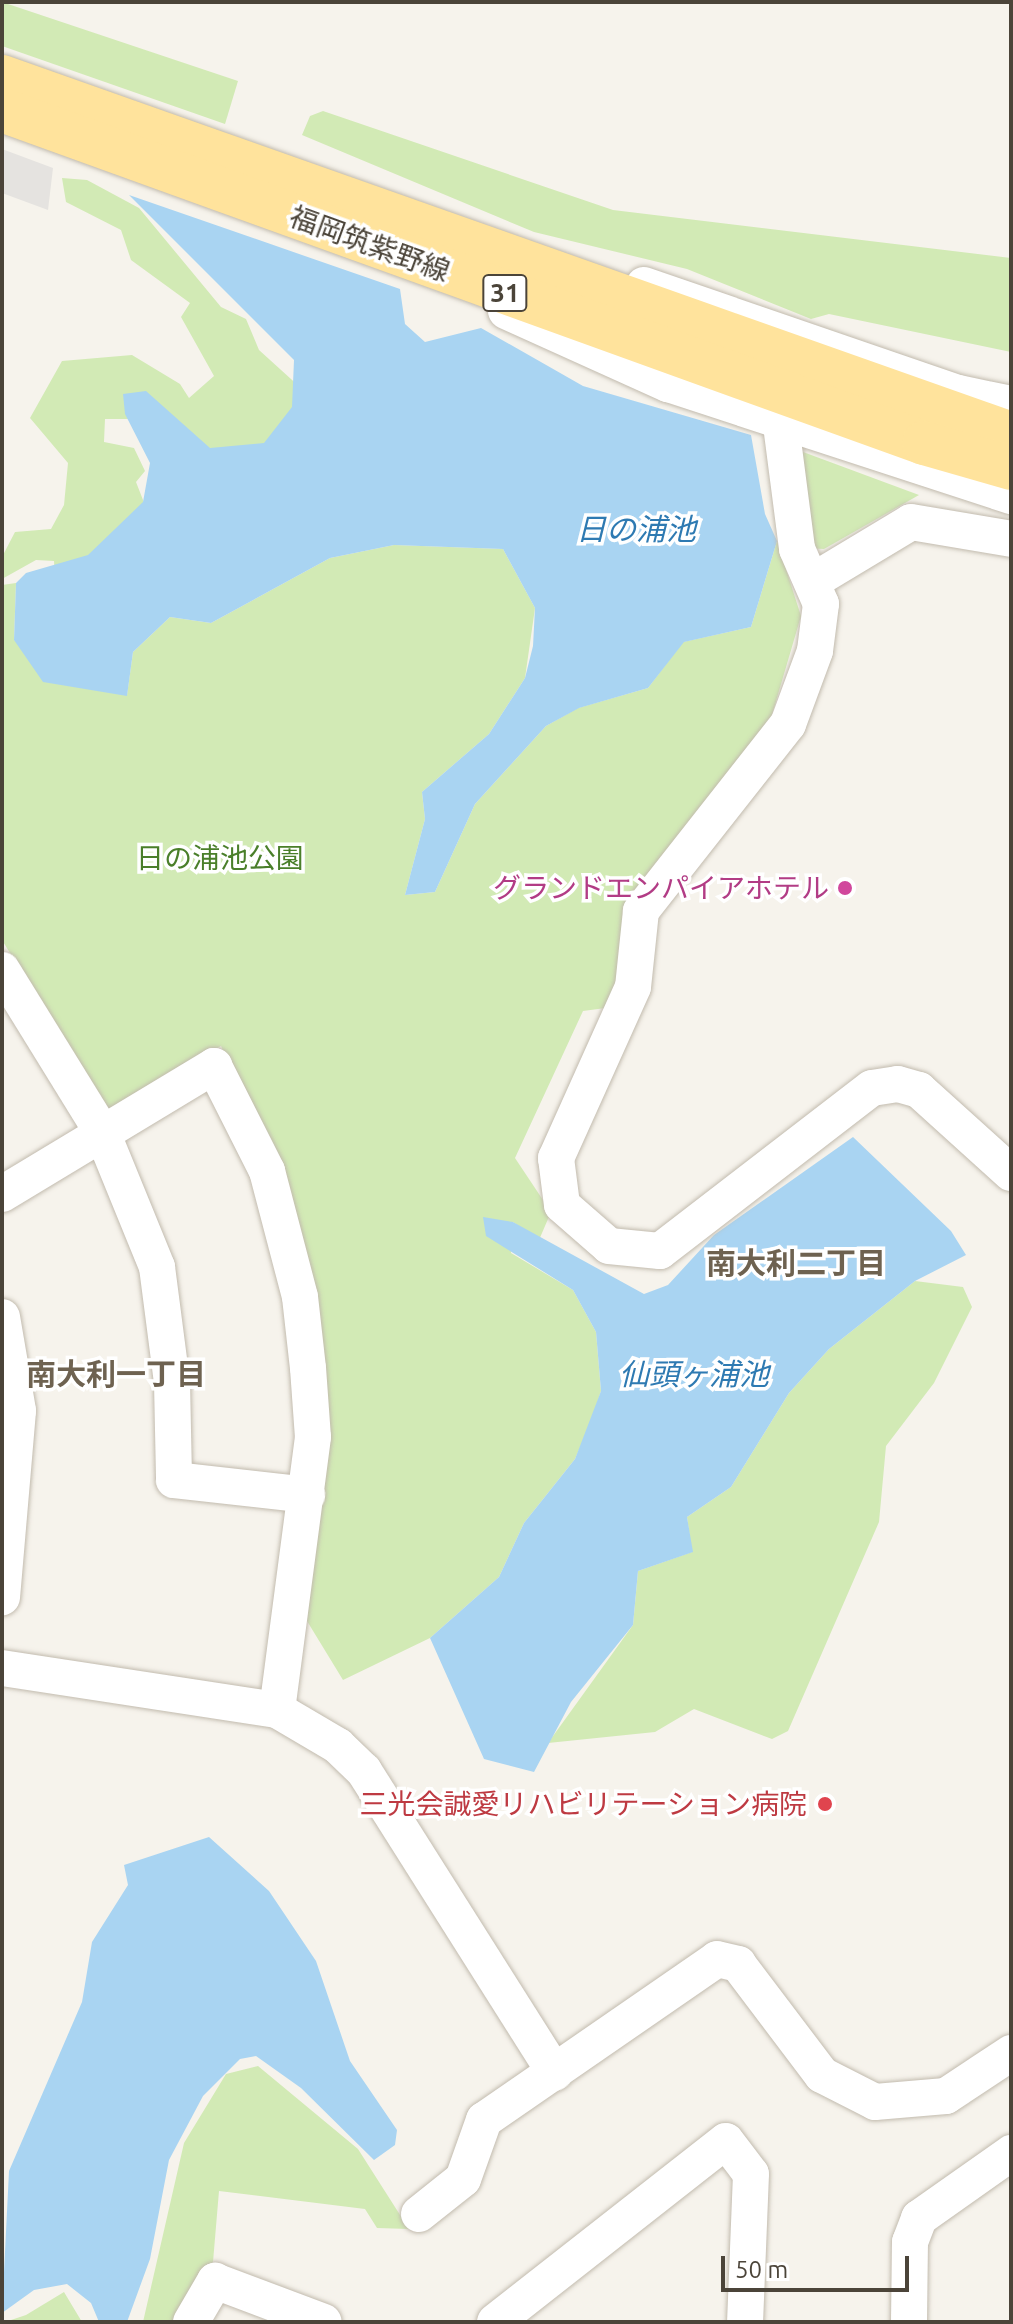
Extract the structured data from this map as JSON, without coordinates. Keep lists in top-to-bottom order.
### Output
{
  "streets": {
    "main road": ["福岡筑紫野線", "31"]
  },
  "districts": ["南大利二丁目", "南大利一丁目"],
  "water": ["日の浦池", "仙頭ヶ浦池"],
  "parks": ["日の浦池公園"],
  "places": ["グランドエンパイアホテル", "三光会誠愛リハビリテーション病院"],
  "scale_bar": "50 m"
}
